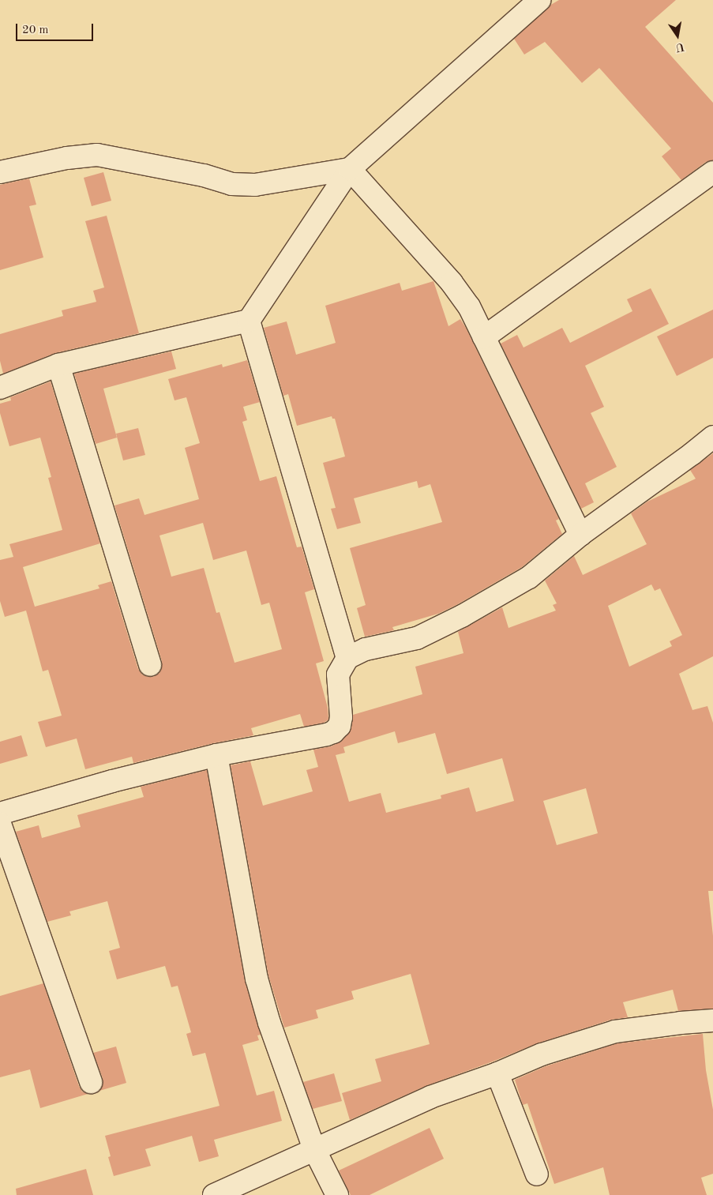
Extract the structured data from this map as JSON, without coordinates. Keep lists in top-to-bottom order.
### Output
{
  "scale_bar": "20 m",
  "north": "bottom"
}
